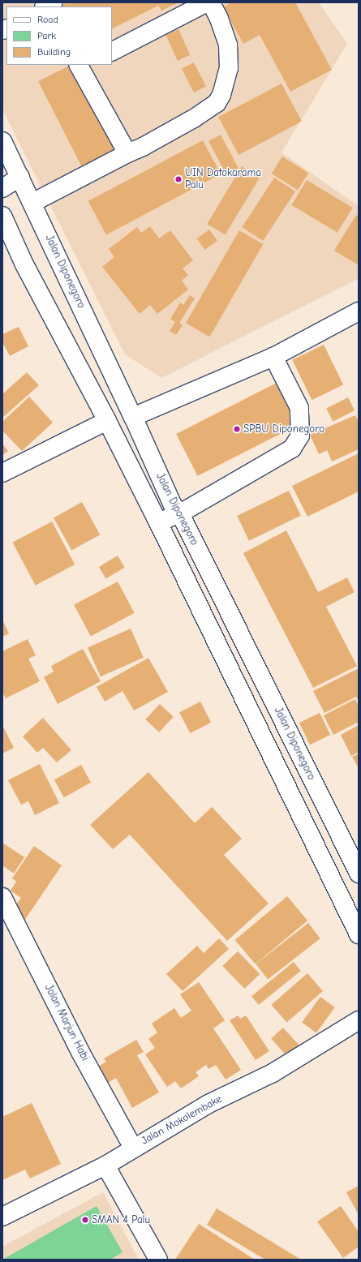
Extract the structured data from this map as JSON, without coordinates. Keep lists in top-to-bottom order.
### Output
{
  "streets": {
    "main road": ["Jalan Diponegoro", "Jalan Marjun Habi", "Jalan Mokolembake"]
  },
  "crossings": [
    ["Jalan Marjun Habi", "Jalan Mokolembake"]
  ],
  "places": ["UIN Datokarama Palu", "SPBU Diponegoro", "SMAN 4 Palu"],
  "legend": ["Road", "Park", "Building"]
}
